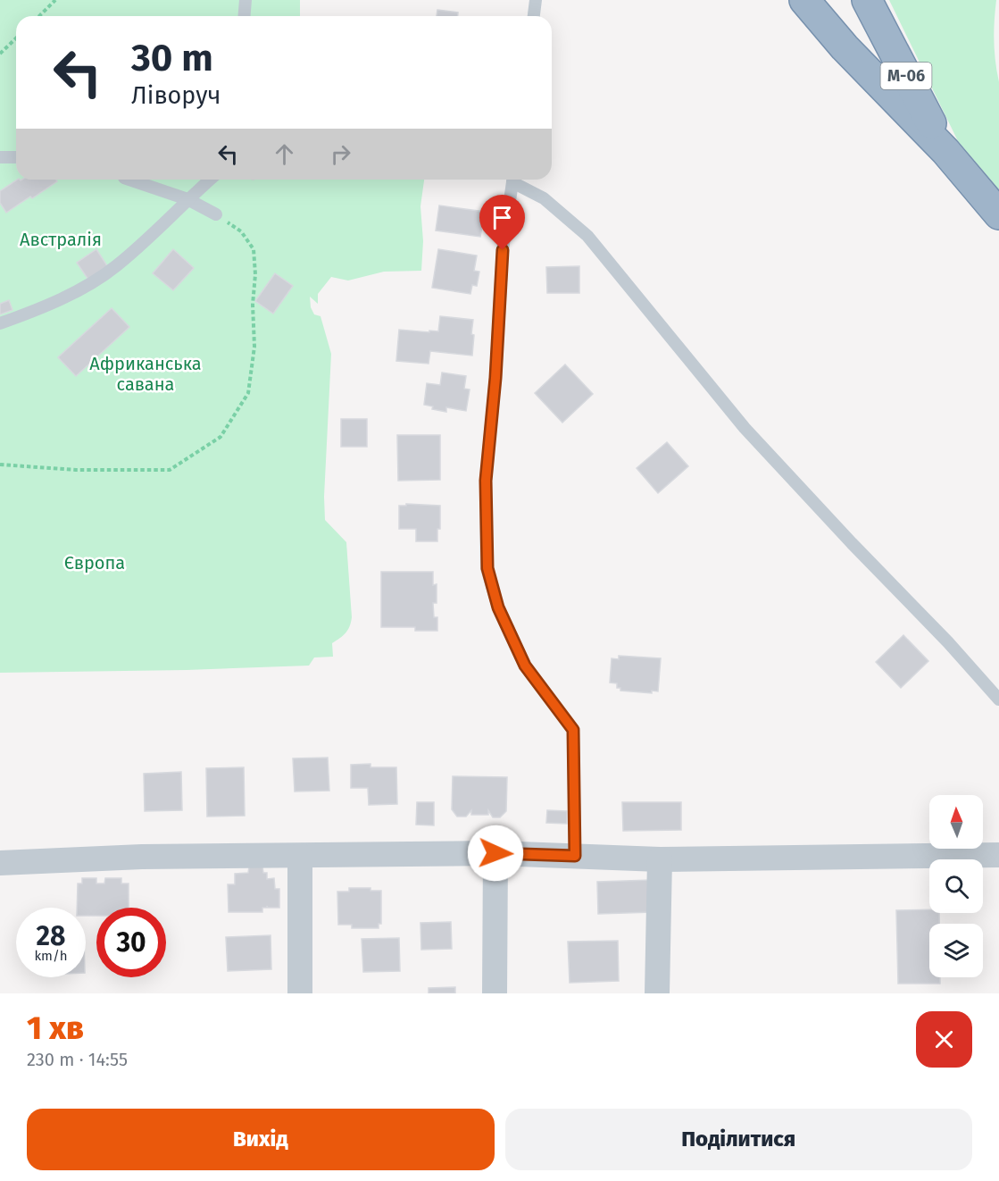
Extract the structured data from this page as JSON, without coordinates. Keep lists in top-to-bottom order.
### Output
{
  "streets": {
    "highway": ["М-06"]
  },
  "parks": ["Австралія", "Африканська савана", "Європа"],
  "north": "top",
  "page": {
    "turn": ["30 m", "Ліворуч"],
    "speed": "28 km/h",
    "limit": "30",
    "heading": ["1 хв", "230 m · 14:55"],
    "buttons": ["Вихід", "Поділитися"]
  }
}
